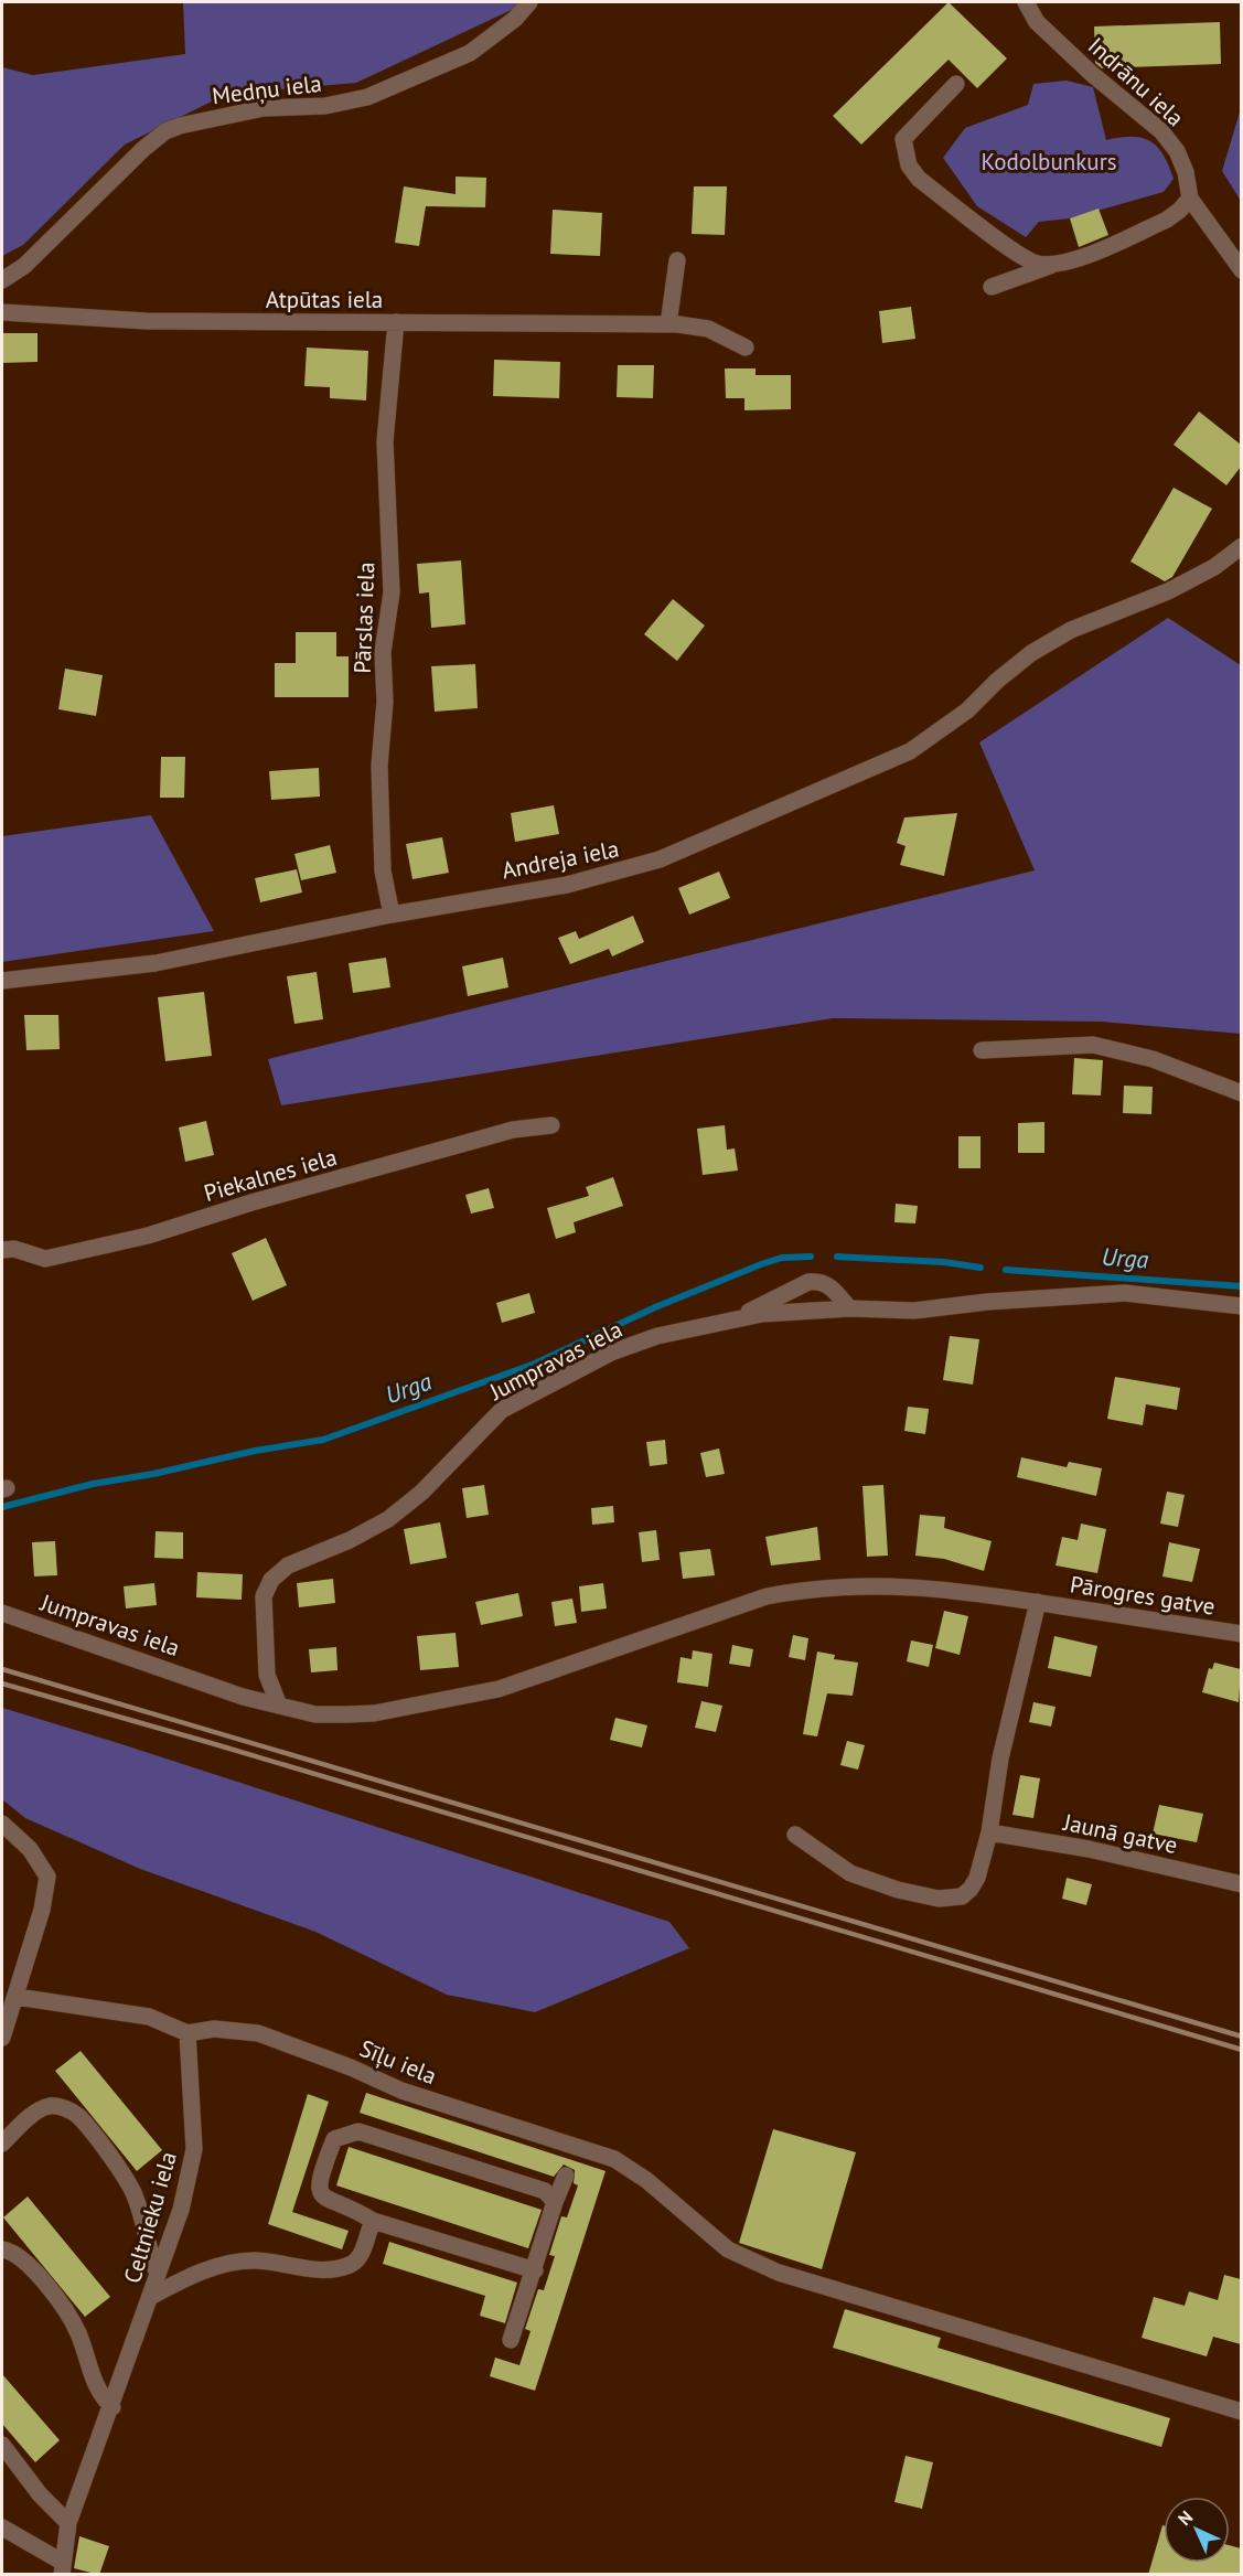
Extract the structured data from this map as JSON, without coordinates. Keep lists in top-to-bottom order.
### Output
{
  "streets": {
    "street": [
      "Indrānu iela",
      "Medņu iela",
      "Atpūtas iela",
      "Pārslas iela",
      "Andreja iela",
      "Piekalnes iela",
      "Jumpravas iela",
      "Pārogres gatve",
      "Jaunā gatve",
      "Sīļu iela",
      "Celtnieku iela"
    ]
  },
  "crossings": [
    ["Atpūtas iela", "Pārslas iela"],
    ["Pārslas iela", "Andreja iela"],
    ["Jumpravas iela", "Pārogres gatve"],
    ["Sīļu iela", "Celtnieku iela"]
  ],
  "water": ["Urga"],
  "parks": ["Kodolbunkurs"],
  "north": "top left"
}
